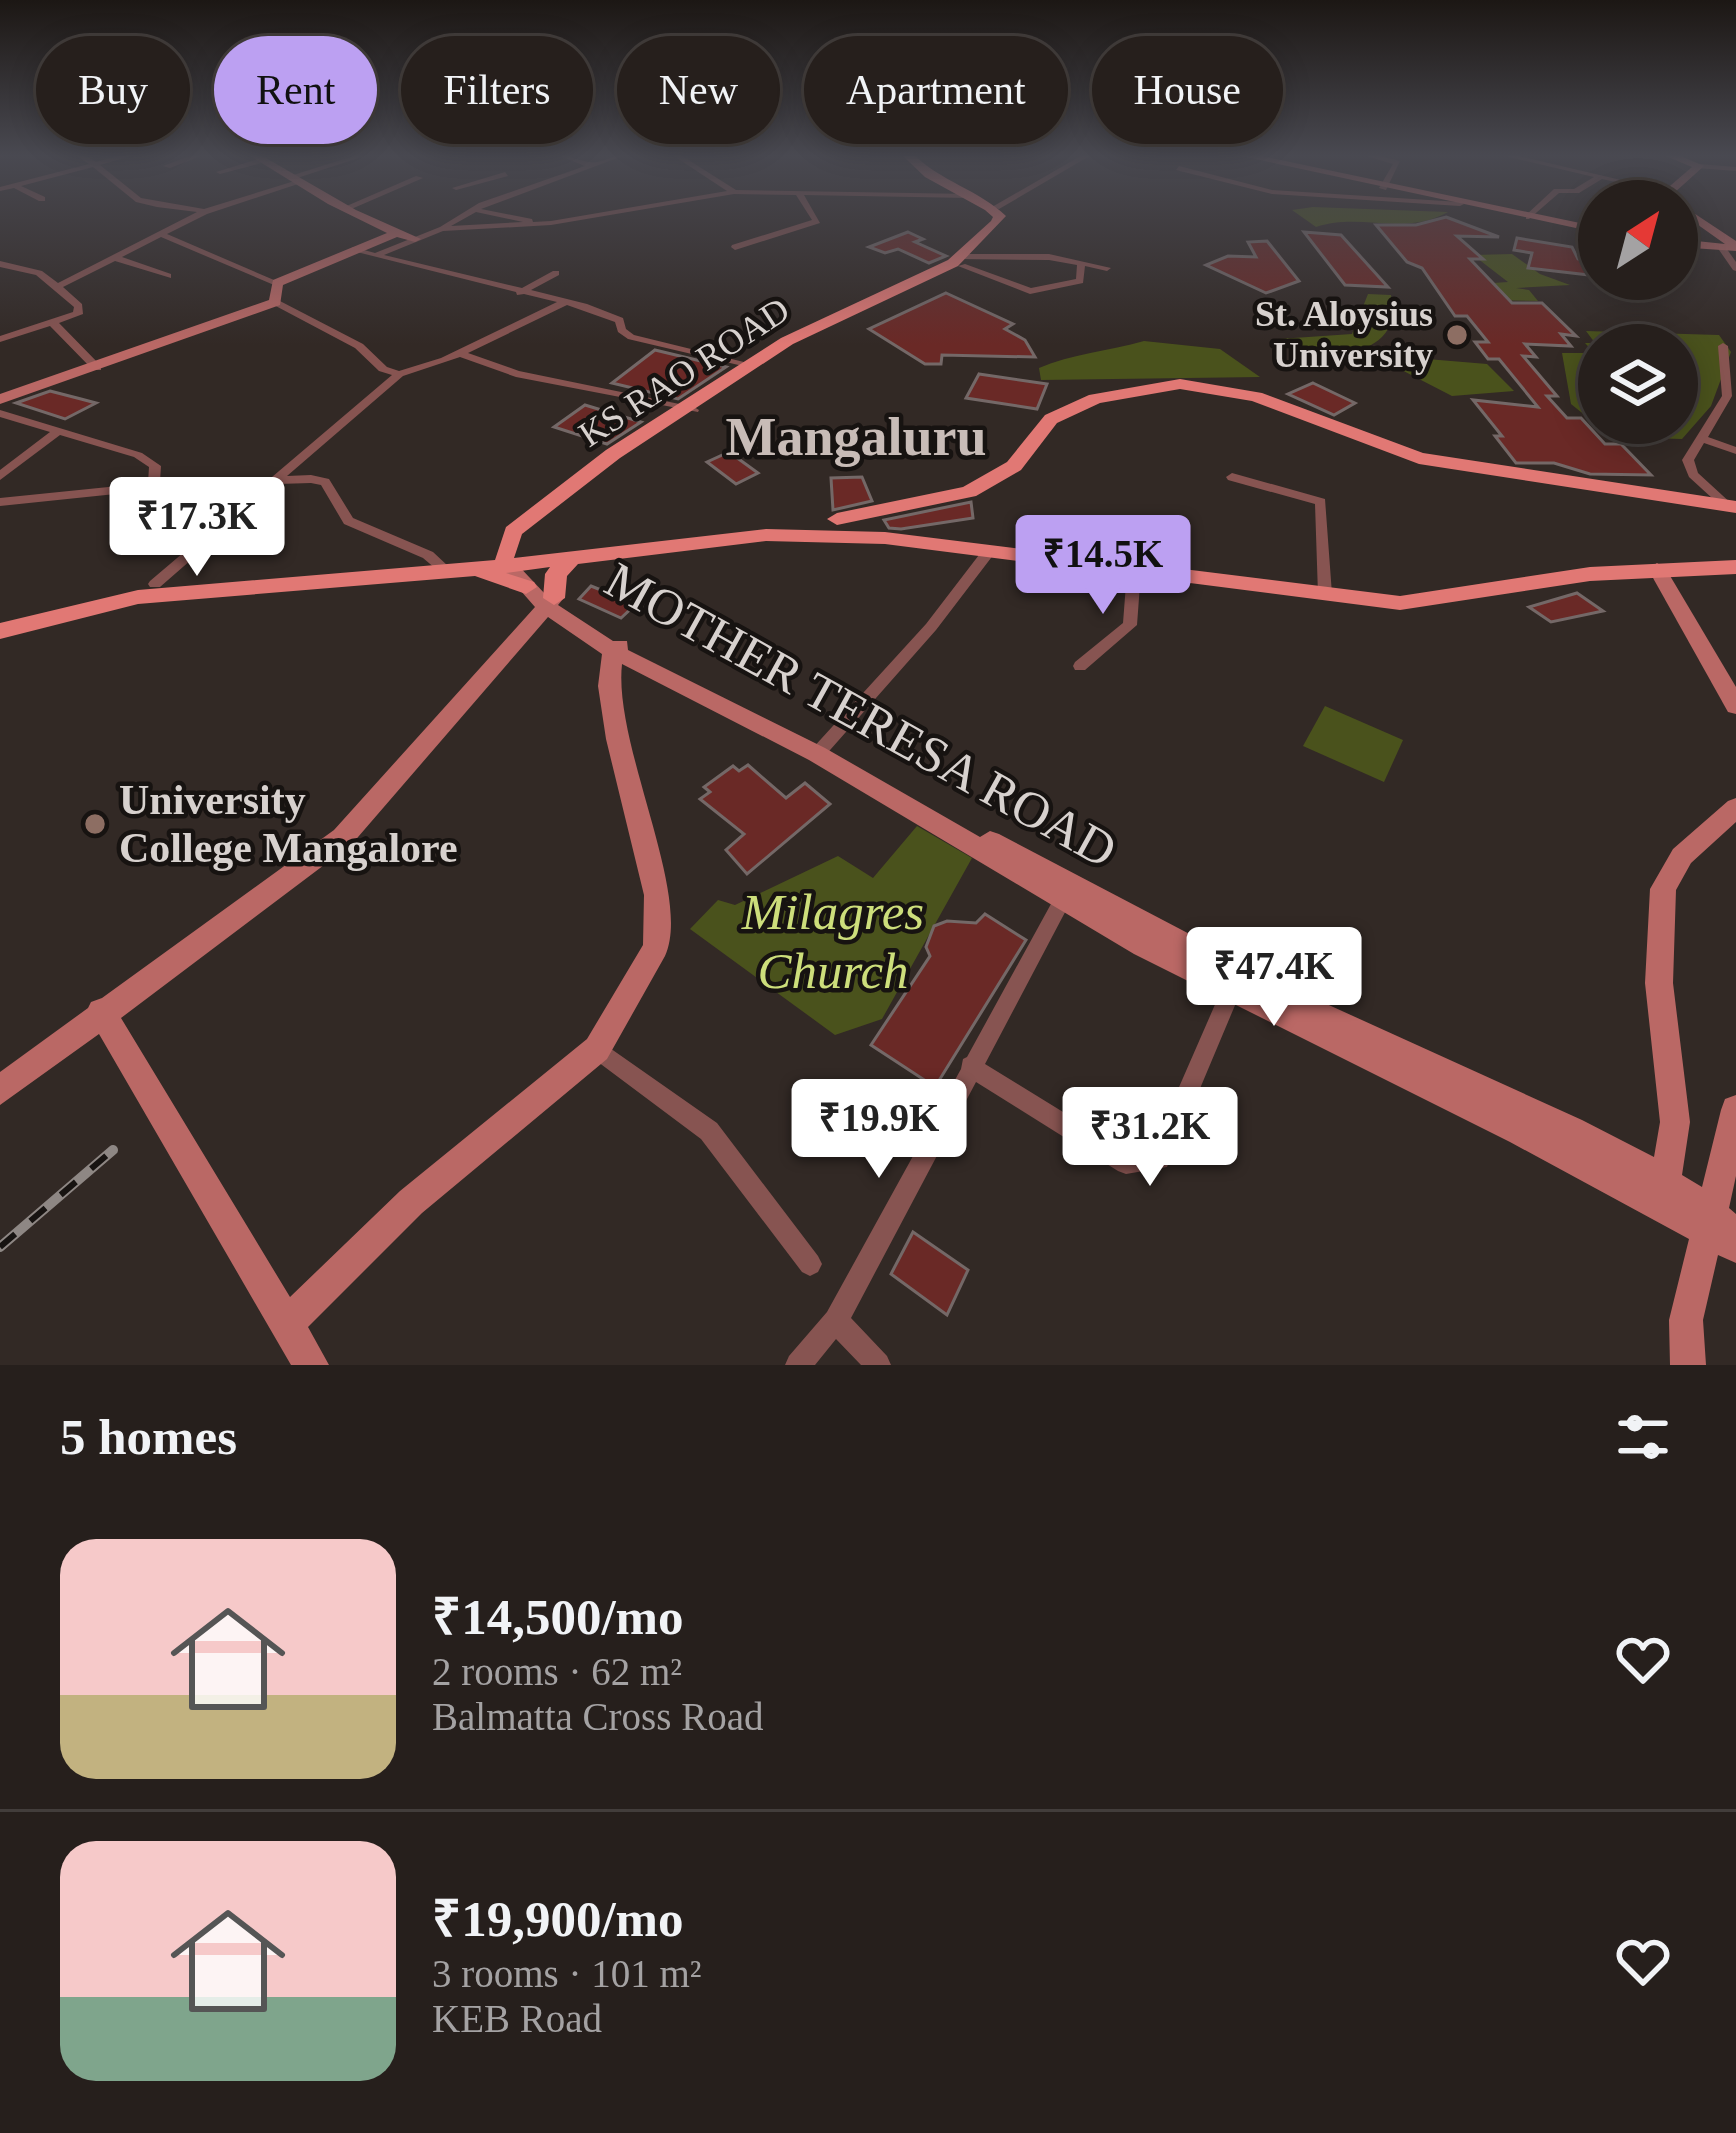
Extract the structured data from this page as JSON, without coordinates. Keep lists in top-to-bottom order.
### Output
{
  "streets": {
    "main road": ["KS RAO ROAD"],
    "street": ["MOTHER TERESA ROAD"]
  },
  "districts": ["Mangaluru"],
  "parks": ["Milagres Church"],
  "places": ["St. Aloysius University", "University College Mangalore"],
  "north": "top right",
  "page": {
    "chip": [
      "Buy",
      "Rent",
      "Filters",
      "New",
      "Apartment",
      "House"
    ],
    "price": [
      "₹17.3K",
      "₹14.5K",
      "₹47.4K",
      "₹19.9K",
      "₹31.2K"
    ],
    "heading": "5 homes",
    "list": [
      {
        "name": "₹14,500/mo",
        "note": "2 rooms · 62 m² · Balmatta Cross Road"
      },
      {
        "name": "₹19,900/mo",
        "note": "3 rooms · 101 m² · KEB Road"
      }
    ]
  }
}
